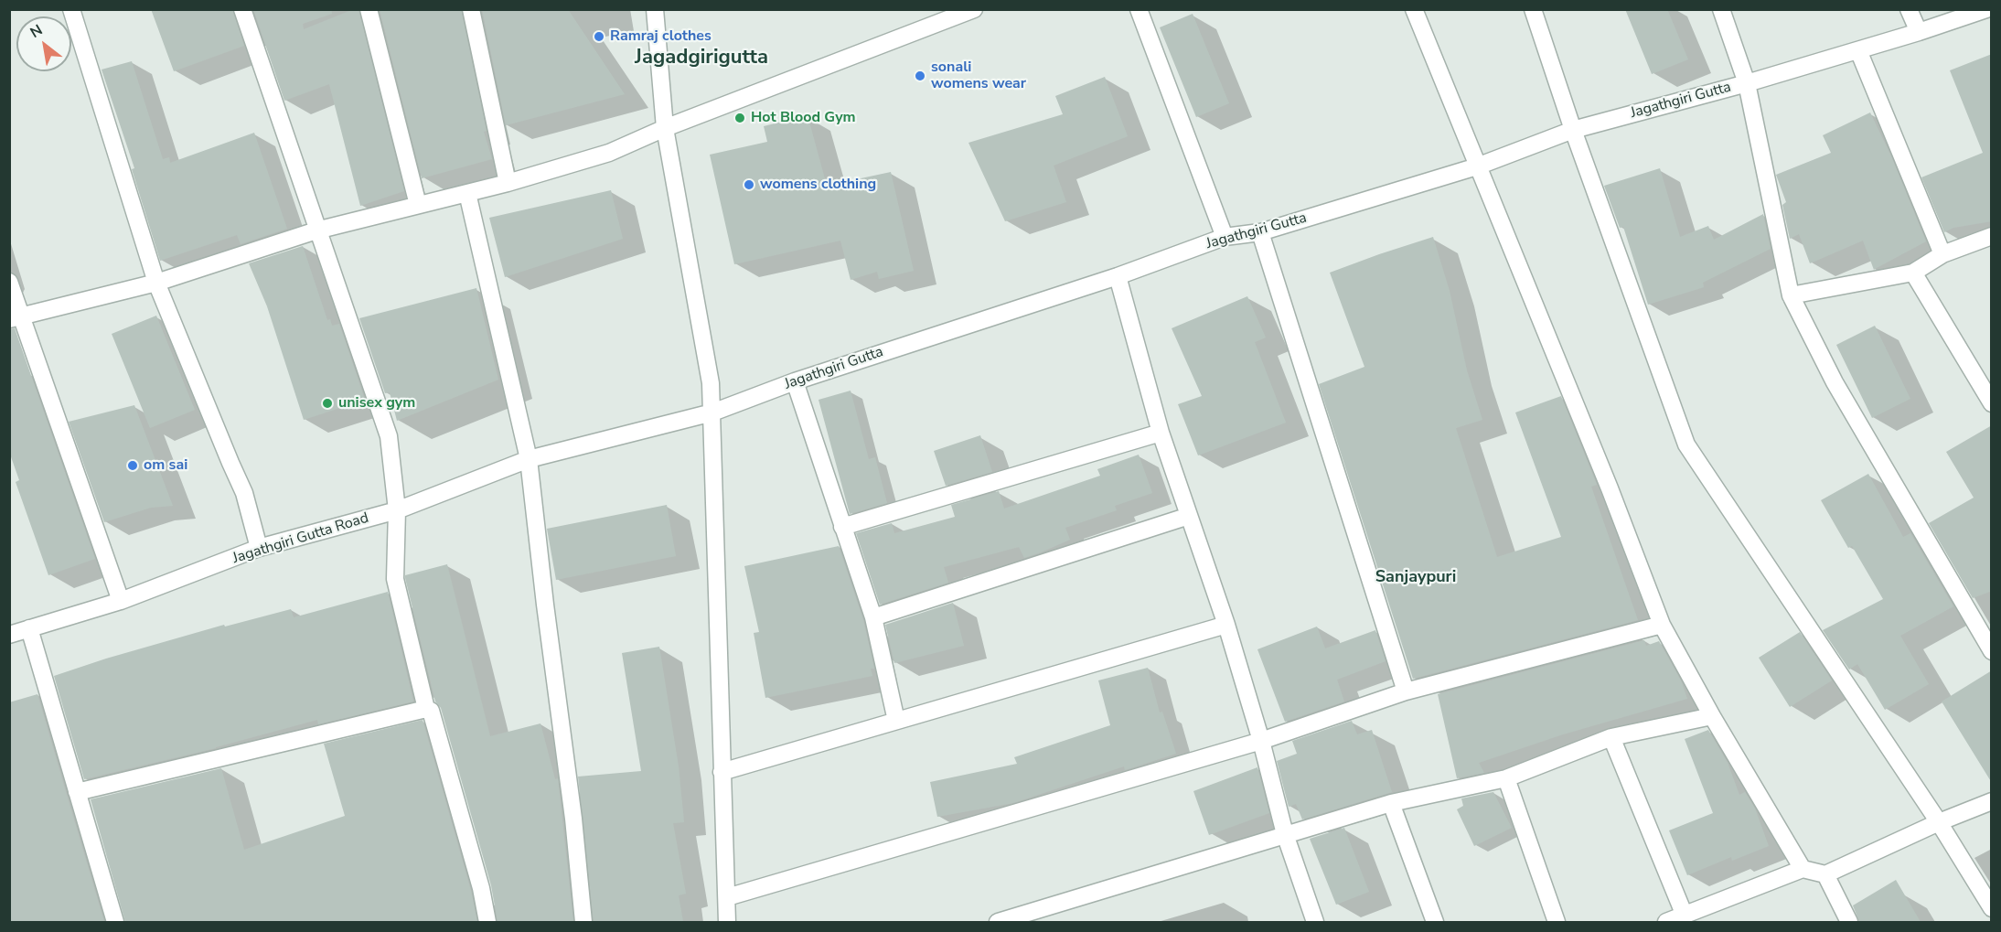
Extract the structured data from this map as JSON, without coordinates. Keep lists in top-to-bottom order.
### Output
{
  "streets": {
    "street": ["Jagathgiri Gutta", "Jagathgiri Gutta Road"]
  },
  "crossings": [
    ["Jagathgiri Gutta", "Jagathgiri Gutta Road"]
  ],
  "districts": ["Jagadgirigutta", "Sanjaypuri"],
  "places": [
    "Ramraj clothes",
    "sonali womens wear",
    "Hot Blood Gym",
    "womens clothing",
    "unisex gym",
    "om sai"
  ],
  "north": "top left"
}
